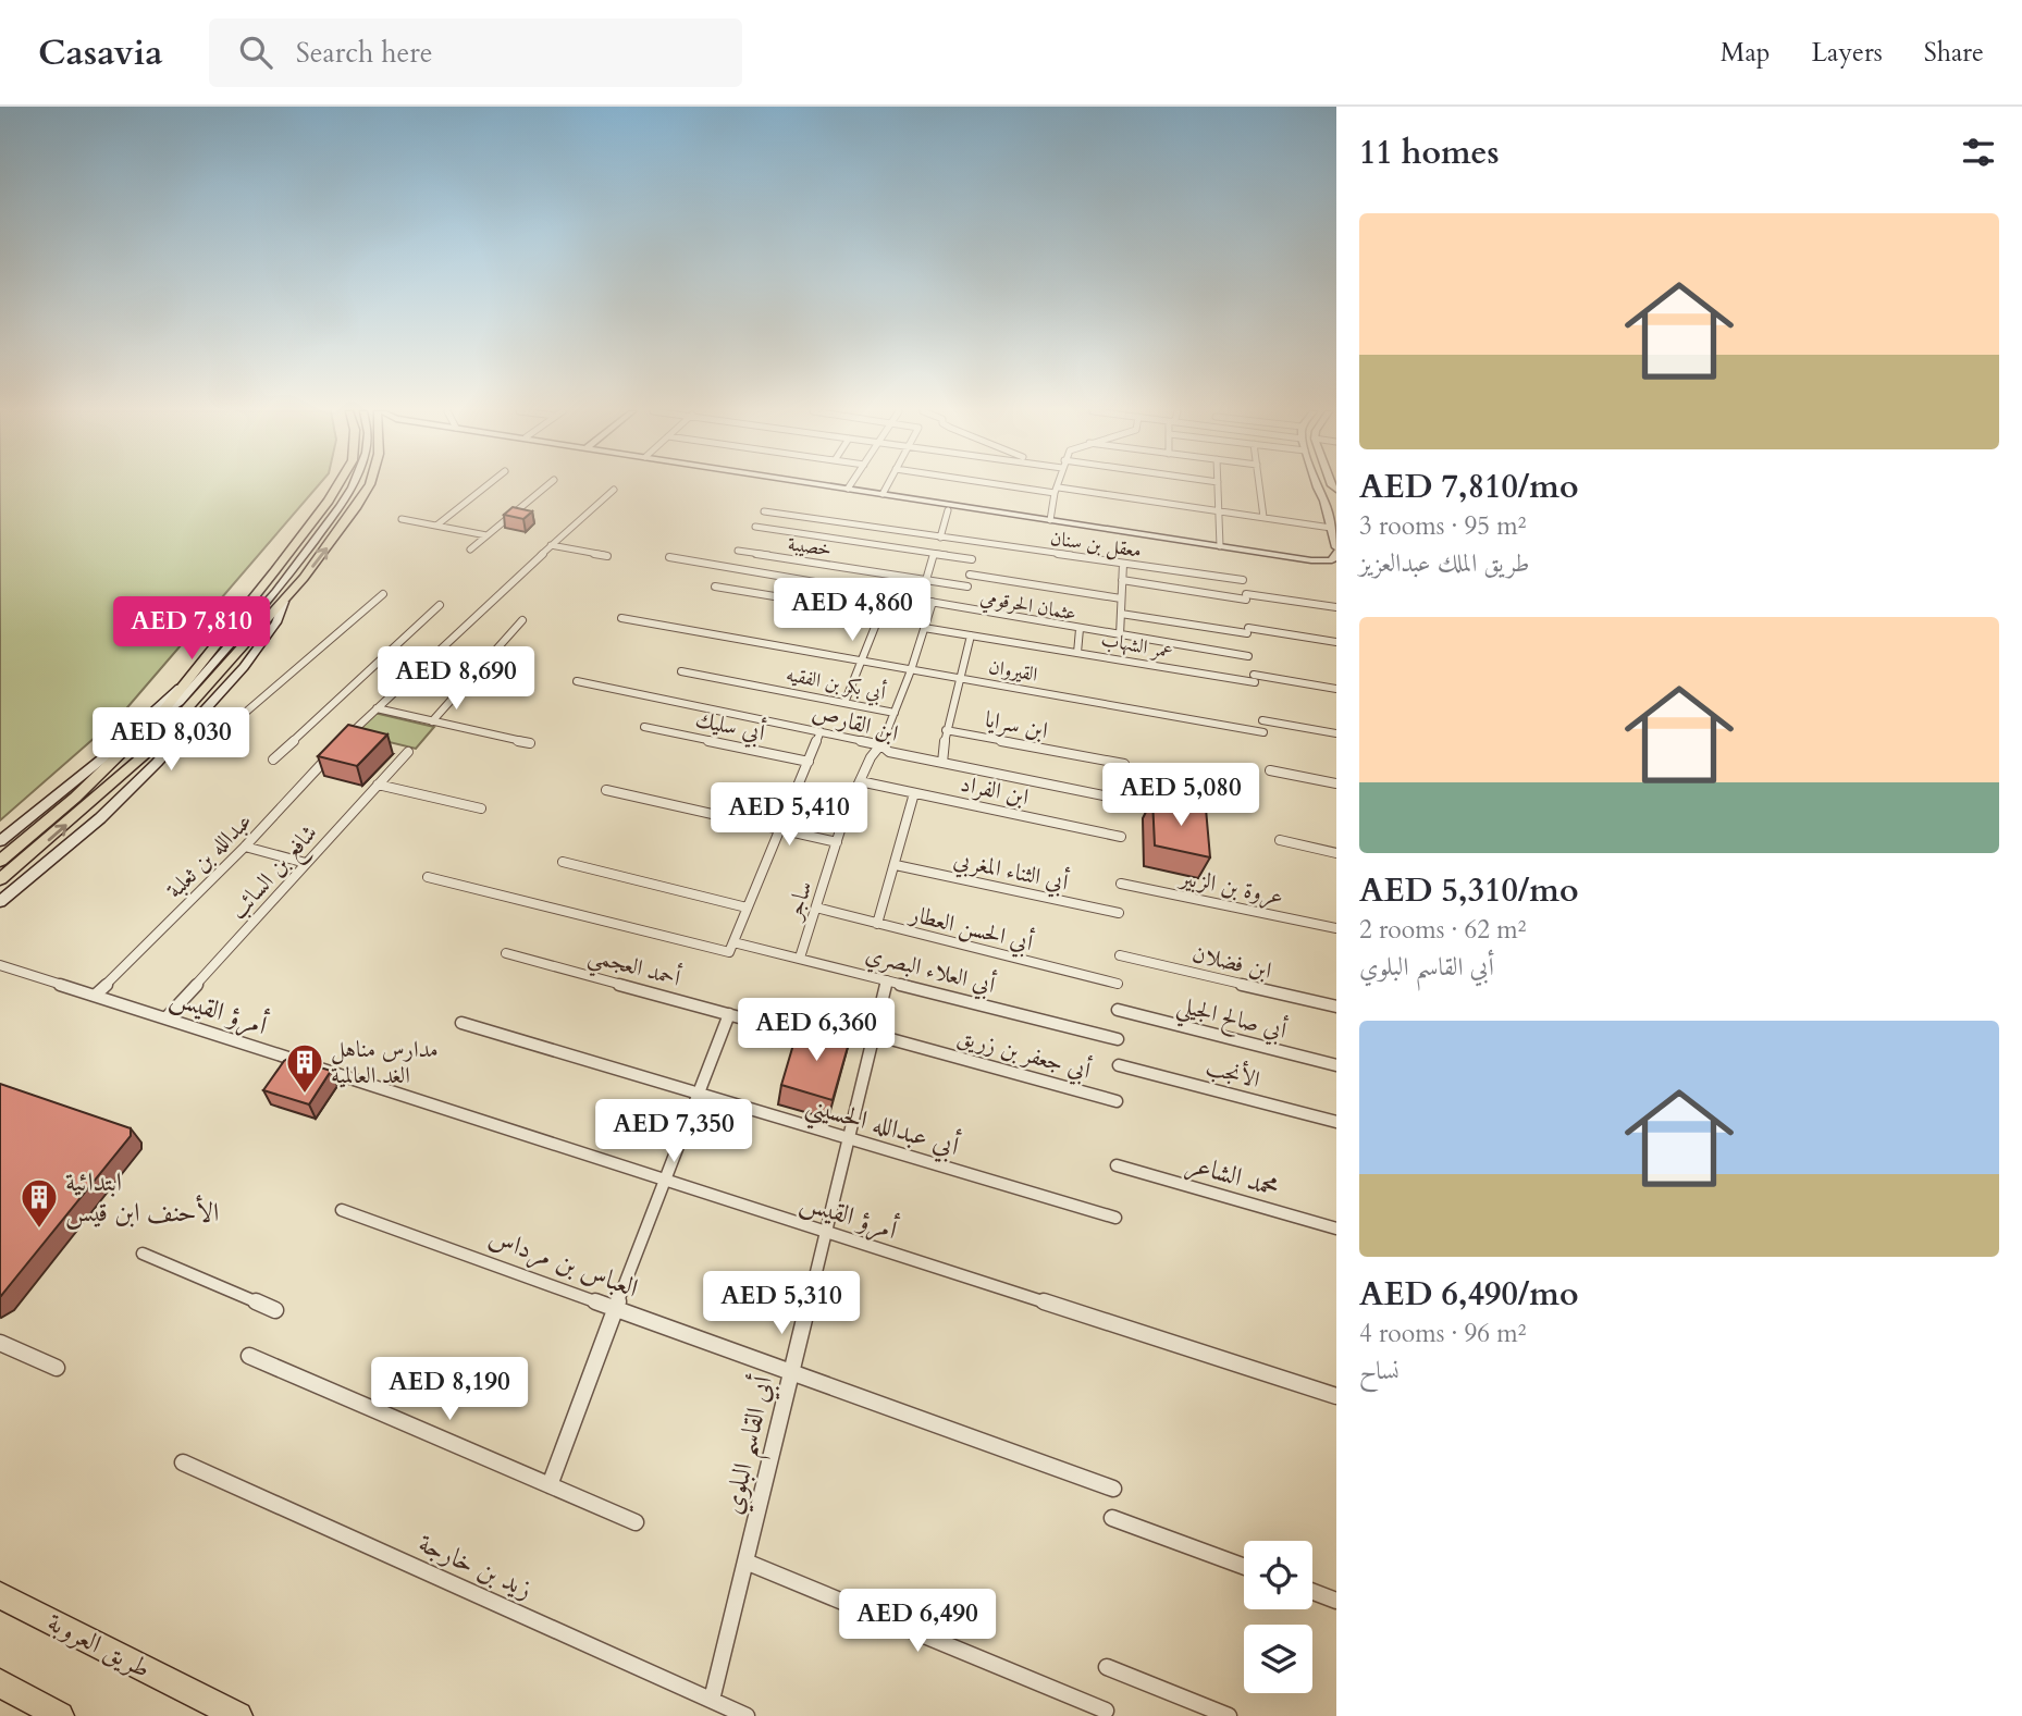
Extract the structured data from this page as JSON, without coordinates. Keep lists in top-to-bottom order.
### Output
{
  "streets": {
    "main road": ["طريق العروبة"],
    "street": [
      "معقل بن سنان",
      "خصيبة",
      "عثمان الحرقومي",
      "عمر الشهاب",
      "القيروان",
      "أبي بكر بن الفقيه",
      "ابن القارص",
      "ابن سرايا",
      "أبي سليك",
      "ابن الفراد",
      "عبدالله بن ثعلبة",
      "أبي الثناء المغربي",
      "شافع بن السائب",
      "عروة بن الزبير",
      "ساجر",
      "أبي الحسن العطار",
      "ابن فضلان",
      "أحمد العجمي",
      "أبي العلاء البصري",
      "أمرؤ القيس",
      "أبي صالح الجيلي",
      "أبي جعفر بن زريق",
      "الأنجب",
      "أبي عبدالله الحسيني",
      "محمد الشاعر",
      "العباس بن مرداس",
      "أبي القاسم البلوي",
      "زيد بن خارجة"
    ]
  },
  "crossings": [
    ["عثمان الحرقومي", "ساجر"],
    ["عمر الشهاب", "ساجر"],
    ["القيروان", "ساجر"],
    ["أبي بكر بن الفقيه", "ساجر"],
    ["ابن القارص", "ساجر"],
    ["ابن الفراد", "ساجر"],
    ["عبدالله بن ثعلبة", "أمرؤ القيس"],
    ["شافع بن السائب", "أمرؤ القيس"],
    ["ساجر", "أبي الحسن العطار"],
    ["ساجر", "أبي العلاء البصري"],
    ["أبي العلاء البصري", "أبي القاسم البلوي"],
    ["أمرؤ القيس", "أبي القاسم البلوي"],
    ["أبي جعفر بن زريق", "أبي القاسم البلوي"],
    ["أبي عبدالله الحسيني", "أبي القاسم البلوي"],
    ["العباس بن مرداس", "أبي القاسم البلوي"],
    ["أبي القاسم البلوي", "زيد بن خارجة"]
  ],
  "places": {
    "building": ["مدارس مناهل الغد العالمية", "ابتدائية الأحنف ابن قيس"]
  },
  "page": {
    "header": "Casavia",
    "search": "Search here",
    "nav": ["Map", "Layers", "Share"],
    "heading": "11 homes",
    "list": [
      {
        "name": "AED 7,810/mo",
        "note": "3 rooms · 95 m² · طريق الملك عبدالعزيز"
      },
      {
        "name": "AED 5,310/mo",
        "note": "2 rooms · 62 m² · أبي القاسم البلوي"
      },
      {
        "name": "AED 6,490/mo",
        "note": "4 rooms · 96 m² · نساح"
      }
    ],
    "price": [
      "AED 4,860",
      "AED 7,810",
      "AED 8,690",
      "AED 8,030",
      "AED 5,080",
      "AED 5,410",
      "AED 6,360",
      "AED 7,350",
      "AED 5,310",
      "AED 8,190",
      "AED 6,490"
    ]
  }
}
